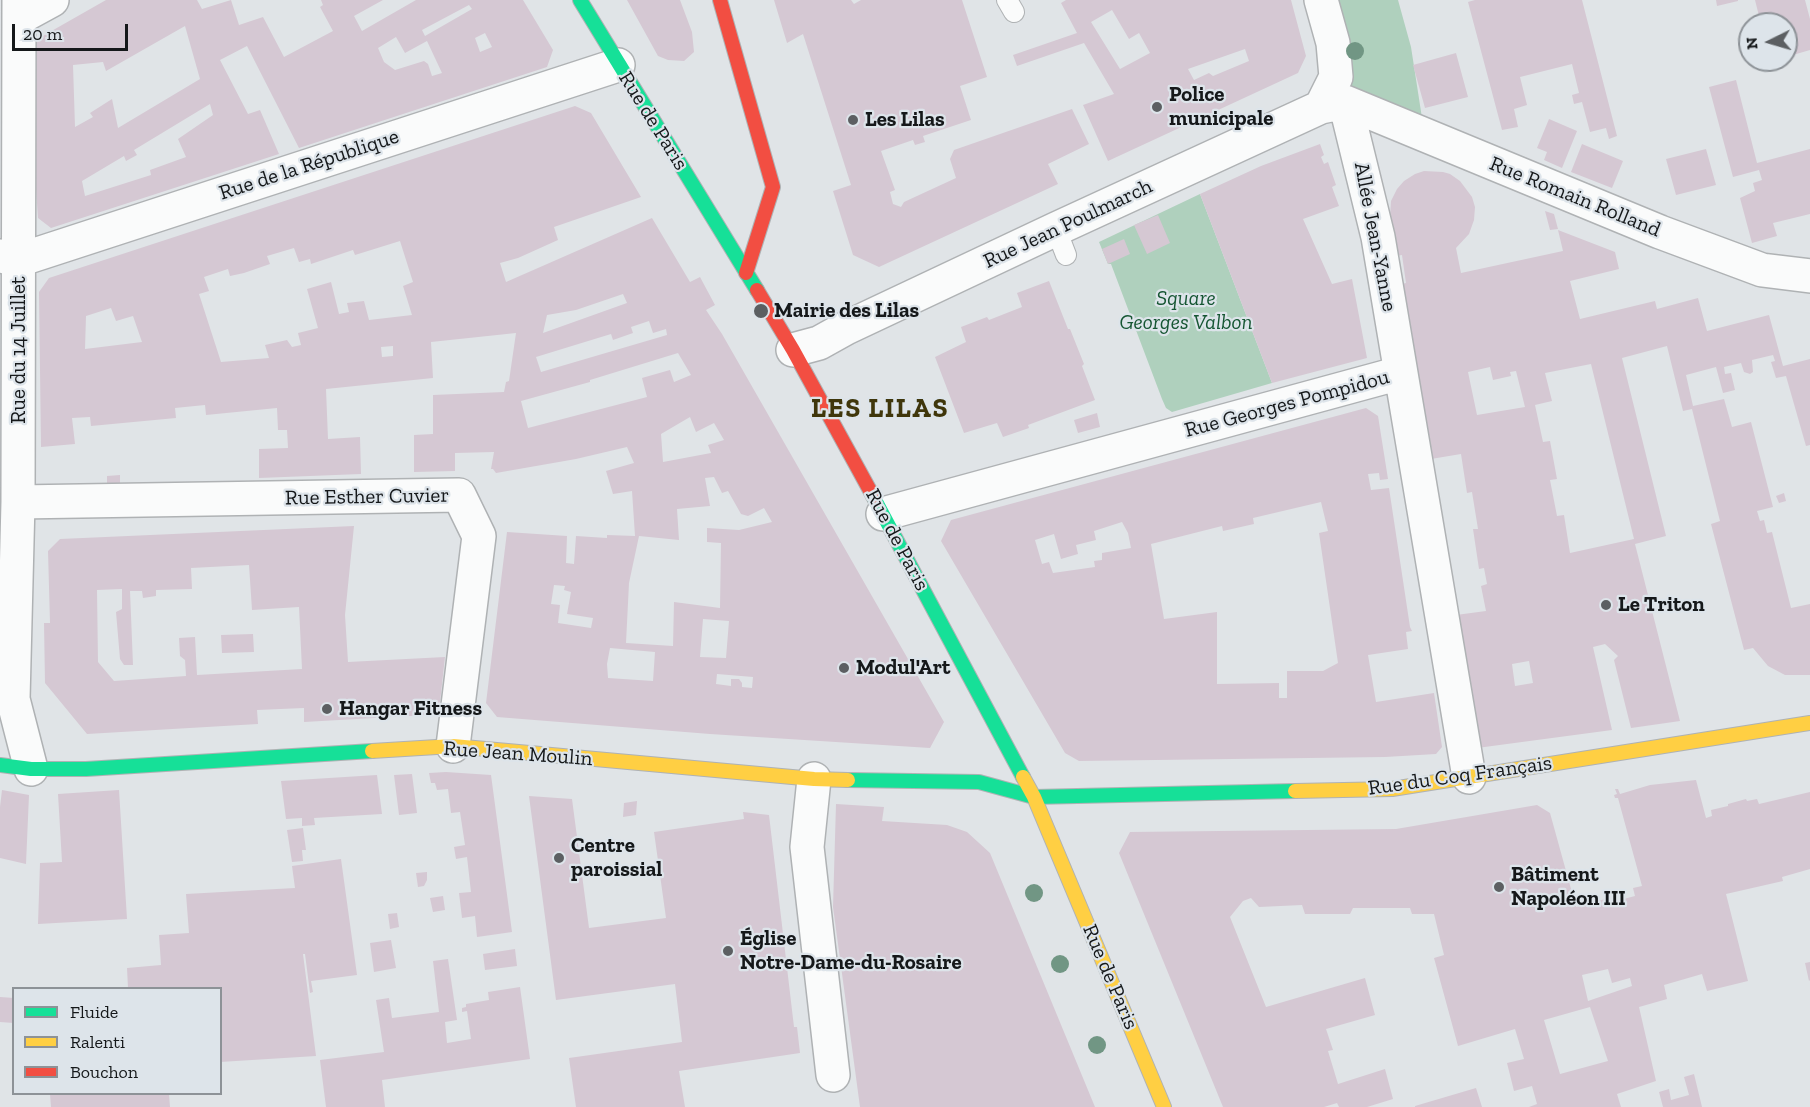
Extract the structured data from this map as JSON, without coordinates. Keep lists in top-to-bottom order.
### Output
{
  "streets": {
    "street": [
      "Rue de Paris",
      "Rue de la République",
      "Rue Romain Rolland",
      "Rue Jean Poulmarch",
      "Allée Jean-Yanne",
      "Rue du 14 Juillet",
      "Rue Georges Pompidou",
      "Rue Esther Cuvier",
      "Rue Jean Moulin",
      "Rue du Coq Français"
    ]
  },
  "crossings": [
    ["Rue de Paris", "Rue de la République"],
    ["Rue de Paris", "Rue Jean Poulmarch"],
    ["Rue de Paris", "Rue Georges Pompidou"],
    ["Rue de Paris", "Rue Jean Moulin"],
    ["Rue de Paris", "Rue du Coq Français"],
    ["Rue de la République", "Rue du 14 Juillet"],
    ["Rue Romain Rolland", "Rue Jean Poulmarch"],
    ["Rue Romain Rolland", "Allée Jean-Yanne"],
    ["Rue Jean Poulmarch", "Allée Jean-Yanne"],
    ["Allée Jean-Yanne", "Rue Georges Pompidou"],
    ["Rue du 14 Juillet", "Rue Esther Cuvier"],
    ["Rue du 14 Juillet", "Rue Jean Moulin"],
    ["Rue Georges Pompidou", "Rue du Coq Français"],
    ["Rue Esther Cuvier", "Rue Jean Moulin"],
    ["Rue Jean Moulin", "Rue du Coq Français"]
  ],
  "districts": ["LES LILAS"],
  "parks": ["Square Georges Valbon"],
  "places": [
    "Police municipale",
    "Les Lilas",
    "Mairie des Lilas",
    "Le Triton",
    "Modul'Art",
    "Hangar Fitness",
    "Centre paroissial",
    "Bâtiment Napoléon III",
    "Église Notre-Dame-du-Rosaire"
  ],
  "legend": ["Fluide", "Ralenti", "Bouchon"],
  "scale_bar": "20 m",
  "north": "left"
}
